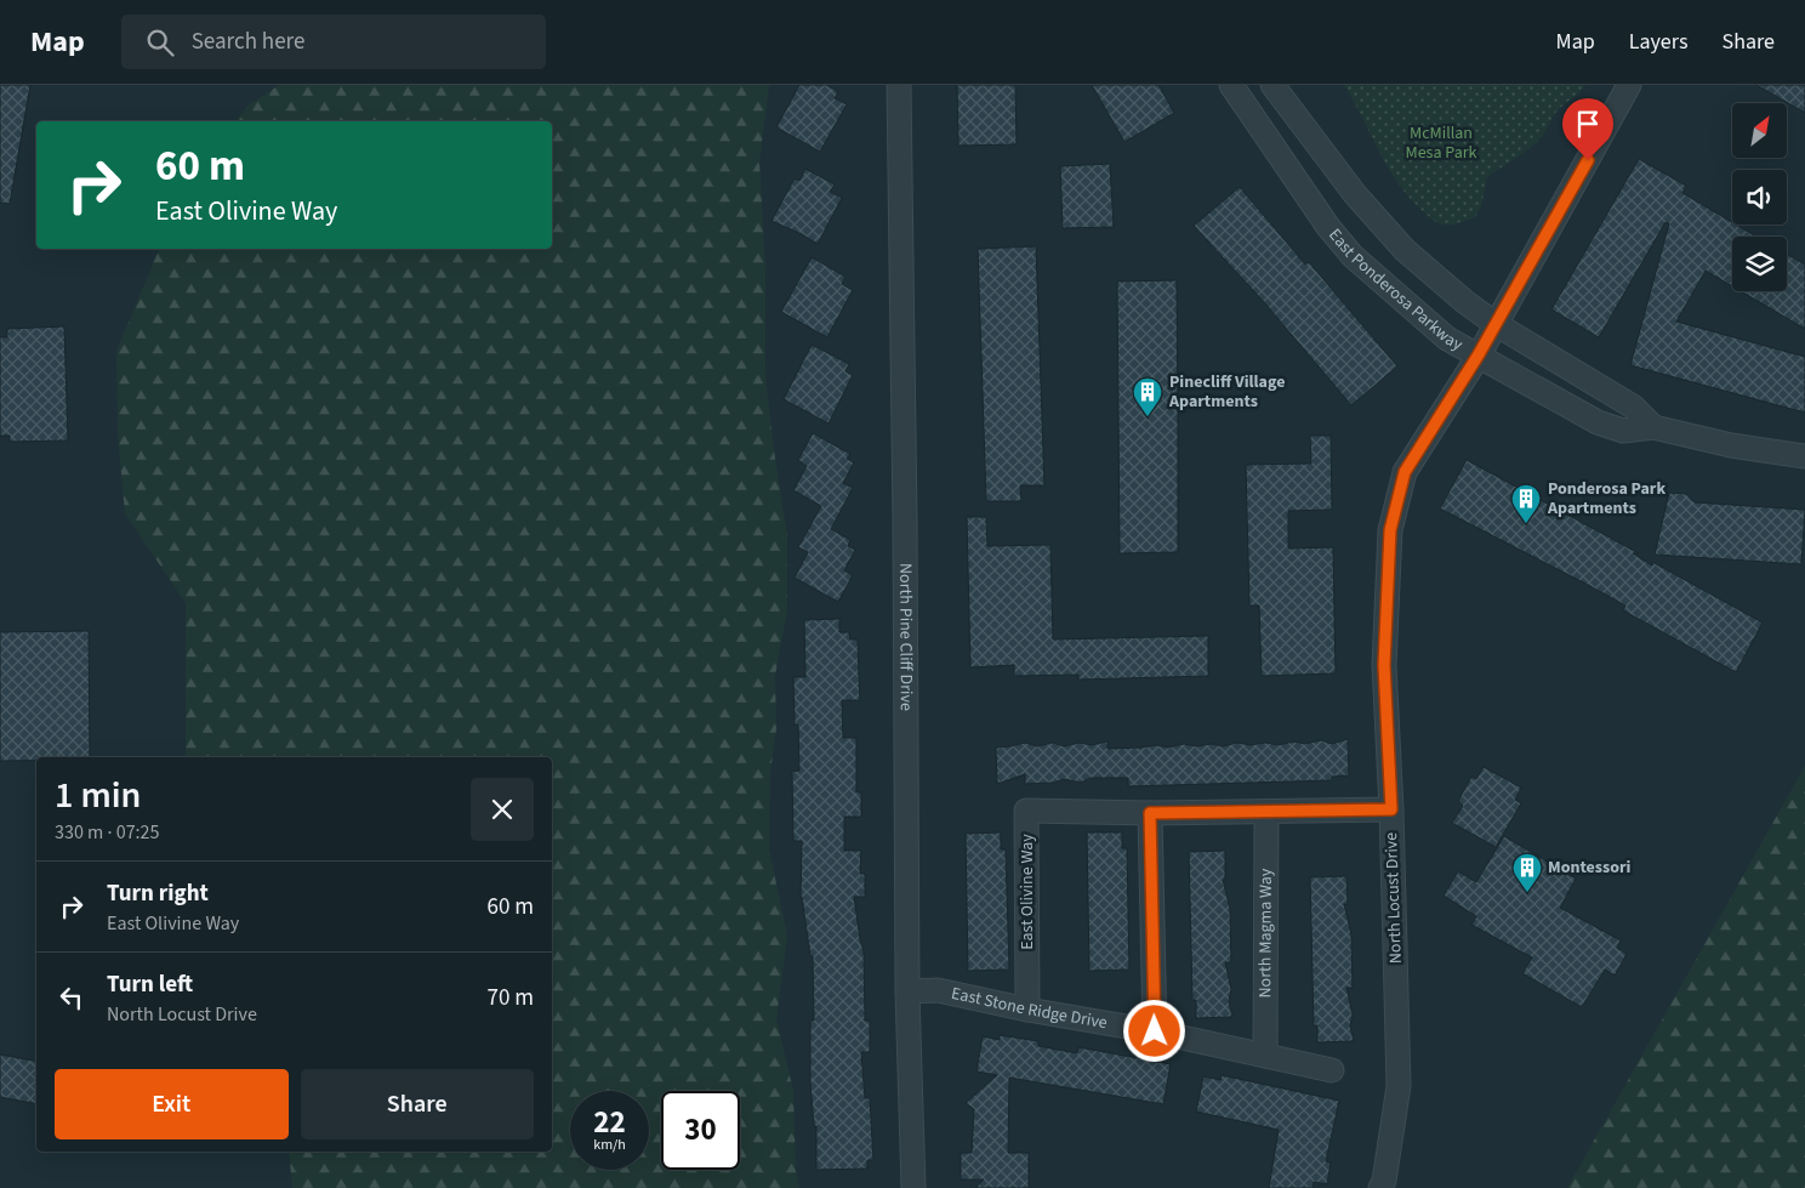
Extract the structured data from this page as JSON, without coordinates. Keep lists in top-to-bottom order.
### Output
{
  "streets": {
    "street": [
      "East Ponderosa Parkway",
      "North Pine Cliff Drive",
      "East Olivine Way",
      "North Locust Drive",
      "North Magma Way",
      "East Stone Ridge Drive"
    ]
  },
  "crossings": [
    ["East Ponderosa Parkway", "North Locust Drive"],
    ["North Pine Cliff Drive", "East Stone Ridge Drive"],
    ["East Olivine Way", "North Locust Drive"],
    ["East Olivine Way", "North Magma Way"],
    ["East Olivine Way", "East Stone Ridge Drive"],
    ["North Magma Way", "East Stone Ridge Drive"]
  ],
  "parks": ["McMillan Mesa Park"],
  "places": {
    "building": ["Pinecliff Village Apartments", "Ponderosa Park Apartments", "Montessori"]
  },
  "north": "top right",
  "page": {
    "header": "Map",
    "search": "Search here",
    "nav": ["Map", "Layers", "Share"],
    "turn": ["60 m", "East Olivine Way"],
    "heading": ["1 min", "330 m · 07:25"],
    "list": [
      {
        "name": "Turn right",
        "note": "East Olivine Way",
        "value": "60 m"
      },
      {
        "name": "Turn left",
        "note": "North Locust Drive",
        "value": "70 m"
      }
    ],
    "buttons": ["Exit", "Share"],
    "speed": "22 km/h",
    "limit": "30"
  }
}
